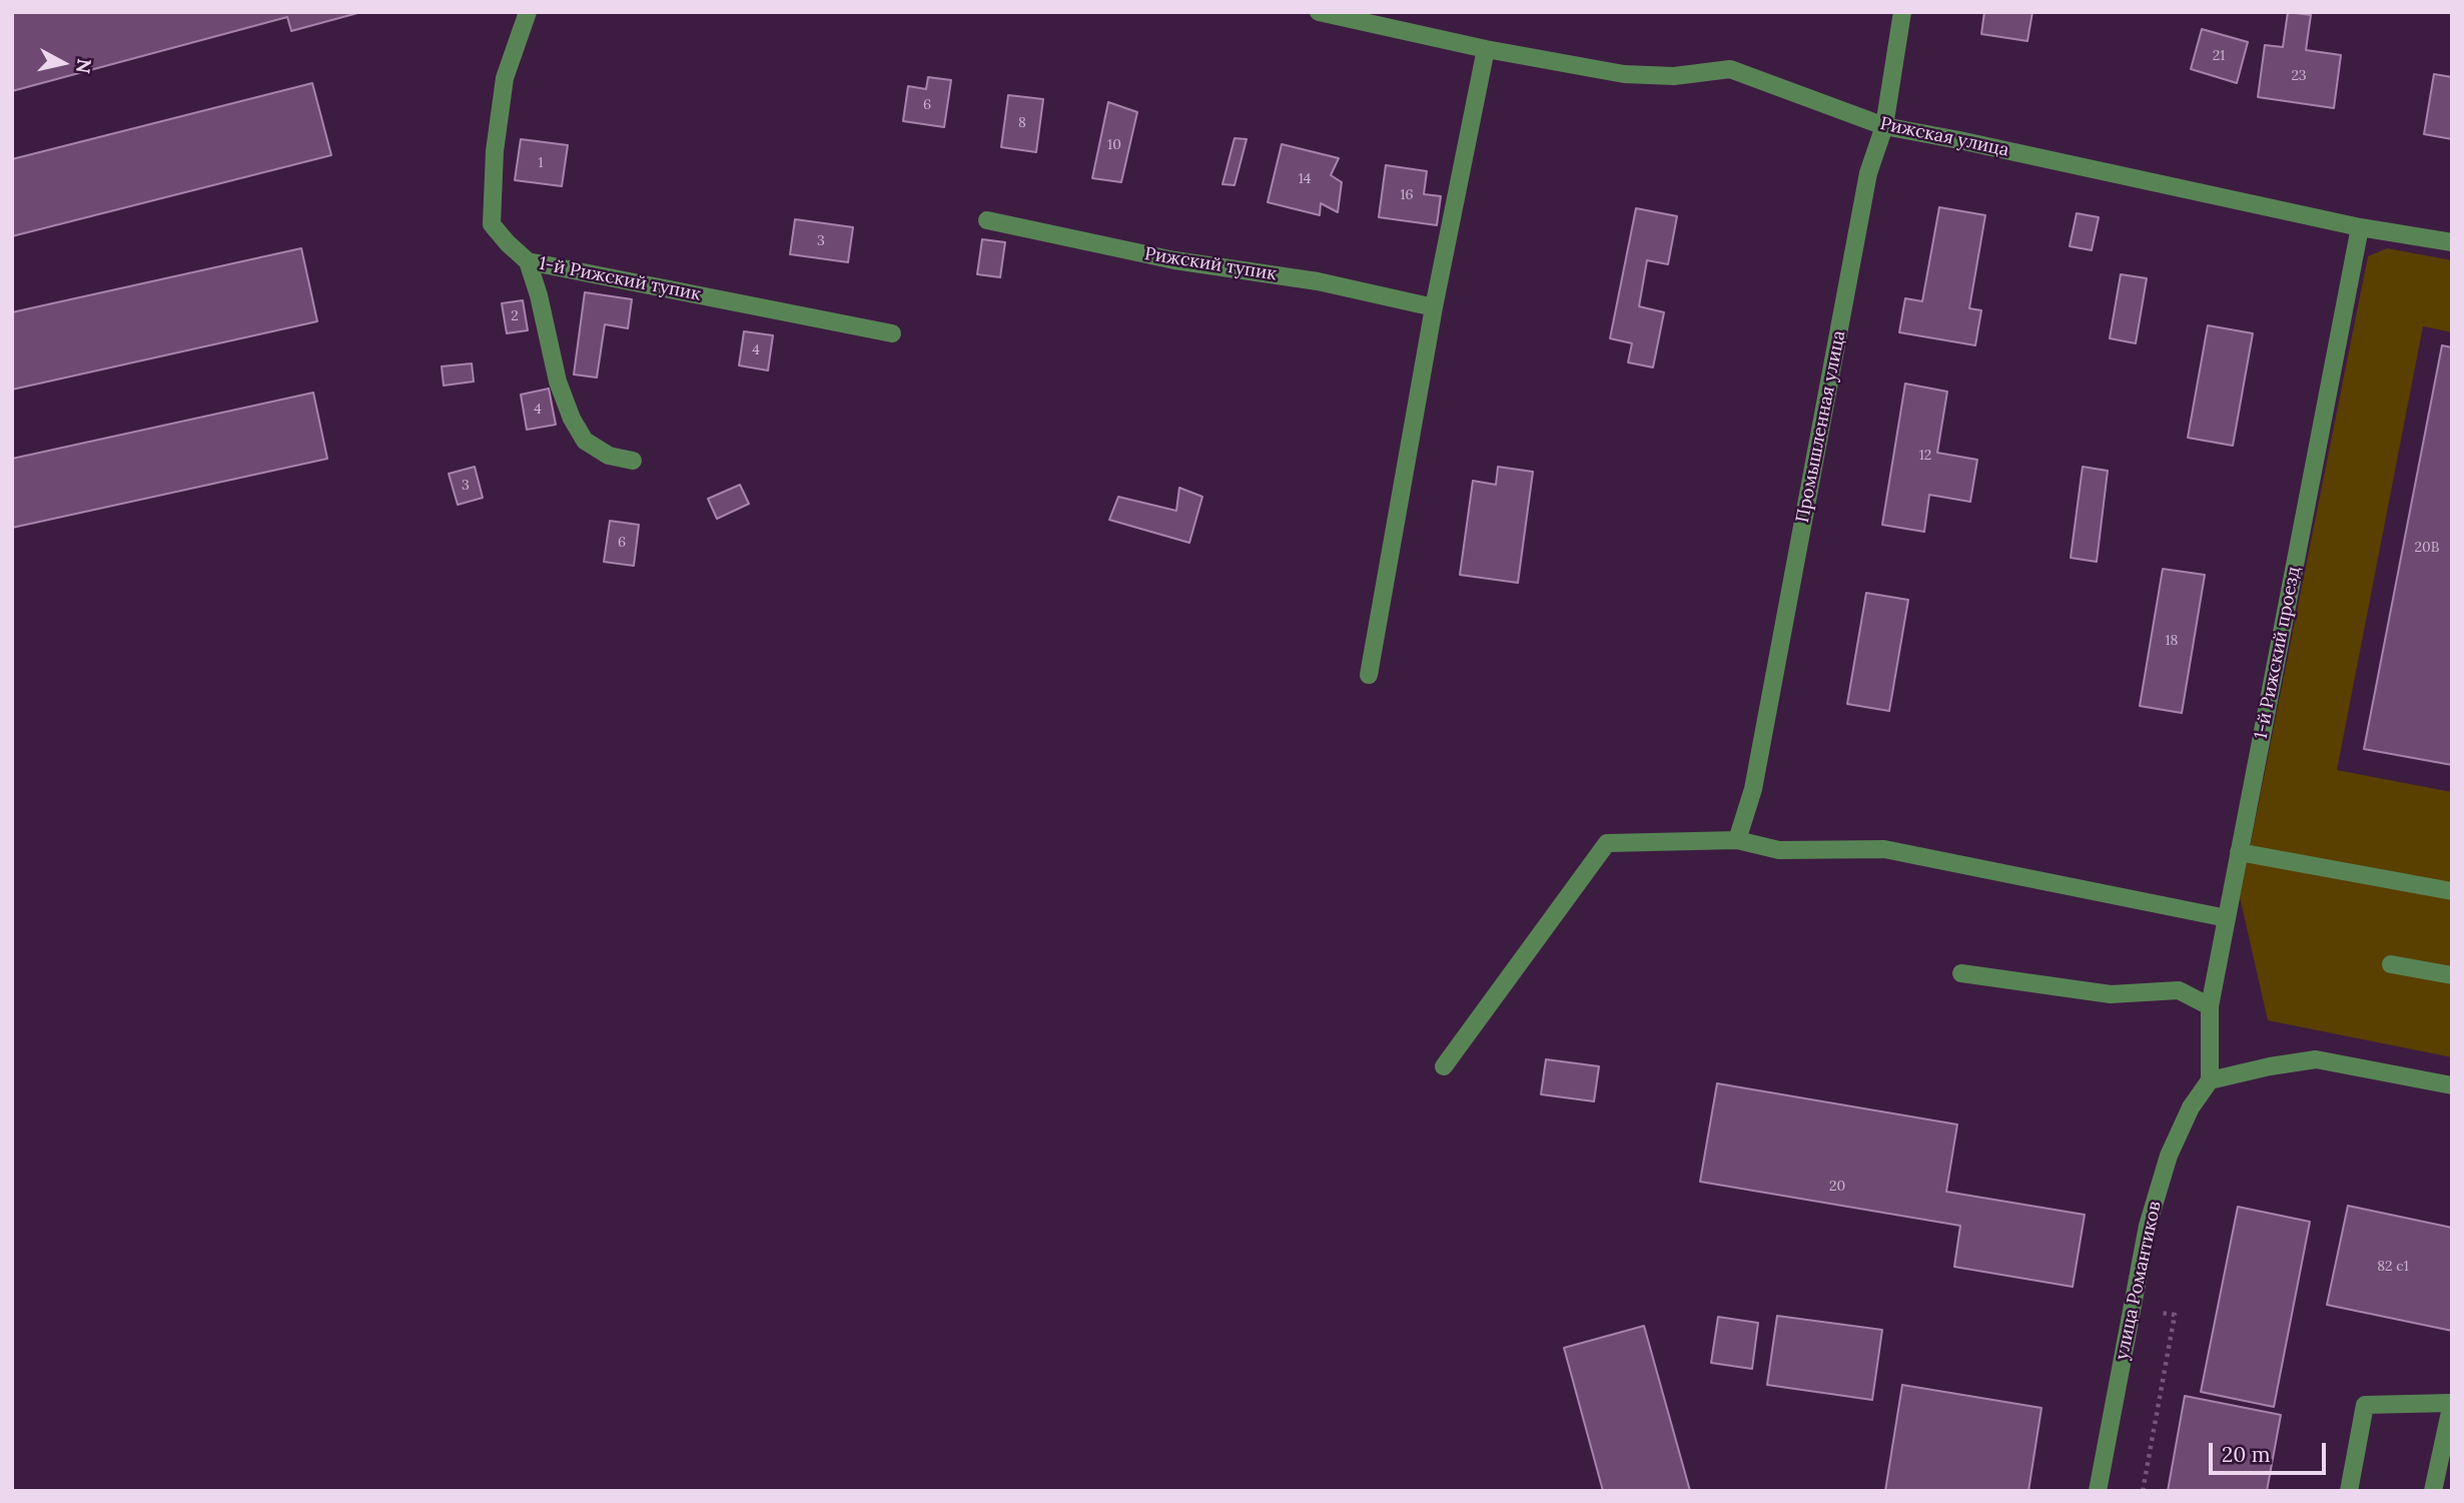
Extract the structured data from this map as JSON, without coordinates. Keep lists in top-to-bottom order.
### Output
{
  "streets": {
    "street": [
      "Рижская улица",
      "Рижский тупик",
      "1-й Рижский тупик",
      "Промышленная улица",
      "1-й Рижский проезд",
      "улица Романтиков"
    ]
  },
  "crossings": [
    ["Рижская улица", "Промышленная улица"],
    ["Рижская улица", "1-й Рижский проезд"],
    ["1-й Рижский проезд", "улица Романтиков"]
  ],
  "house_numbers": [
    "21",
    "23",
    "6",
    "8",
    "10",
    "1",
    "14",
    "16",
    "3",
    "2",
    "4",
    "4",
    "12",
    "3",
    "6",
    "20В",
    "18",
    "20",
    "82 с1"
  ],
  "scale_bar": "20 m",
  "north": "right"
}
